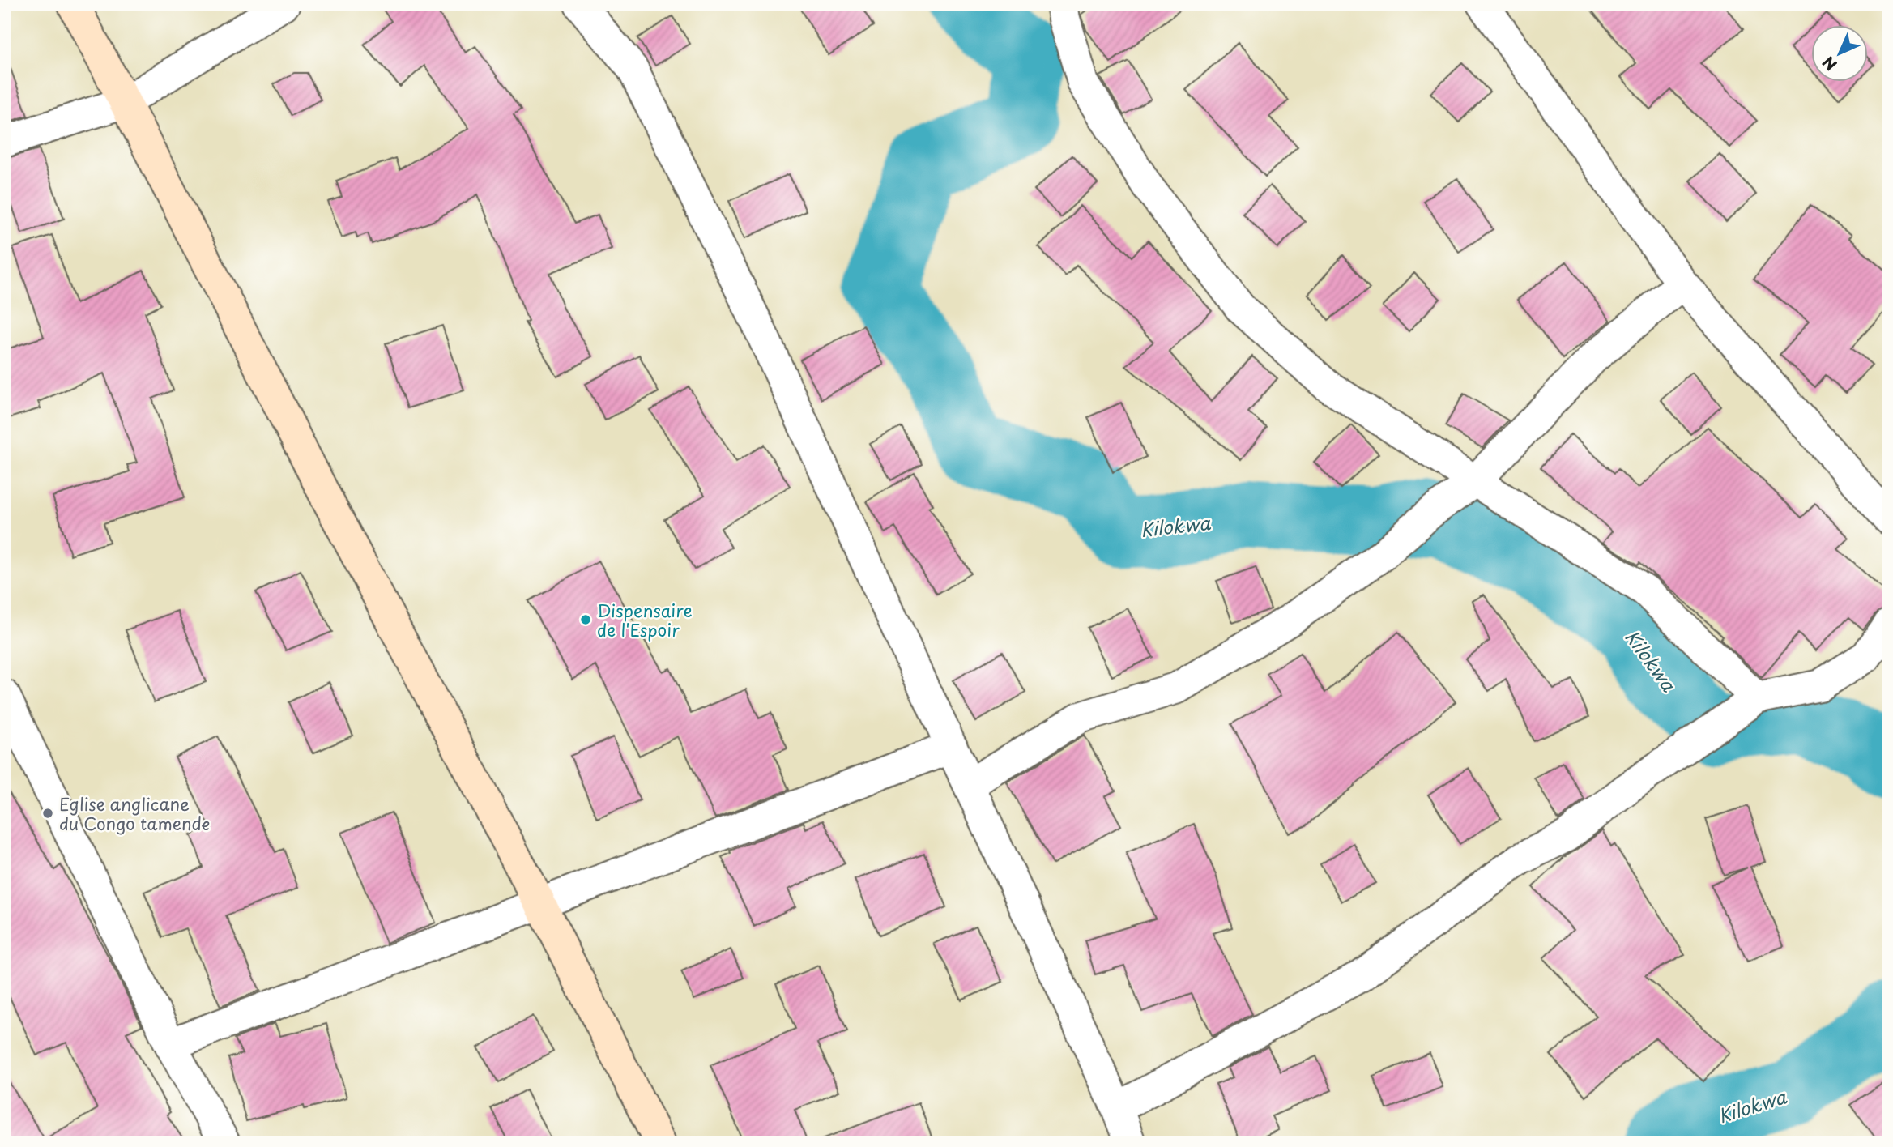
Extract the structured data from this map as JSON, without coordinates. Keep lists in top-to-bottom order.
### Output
{
  "water": ["Kilokwa"],
  "places": ["Dispensaire de l'Espoir", "Eglise anglicane du Congo tamende"],
  "north": "bottom left"
}
